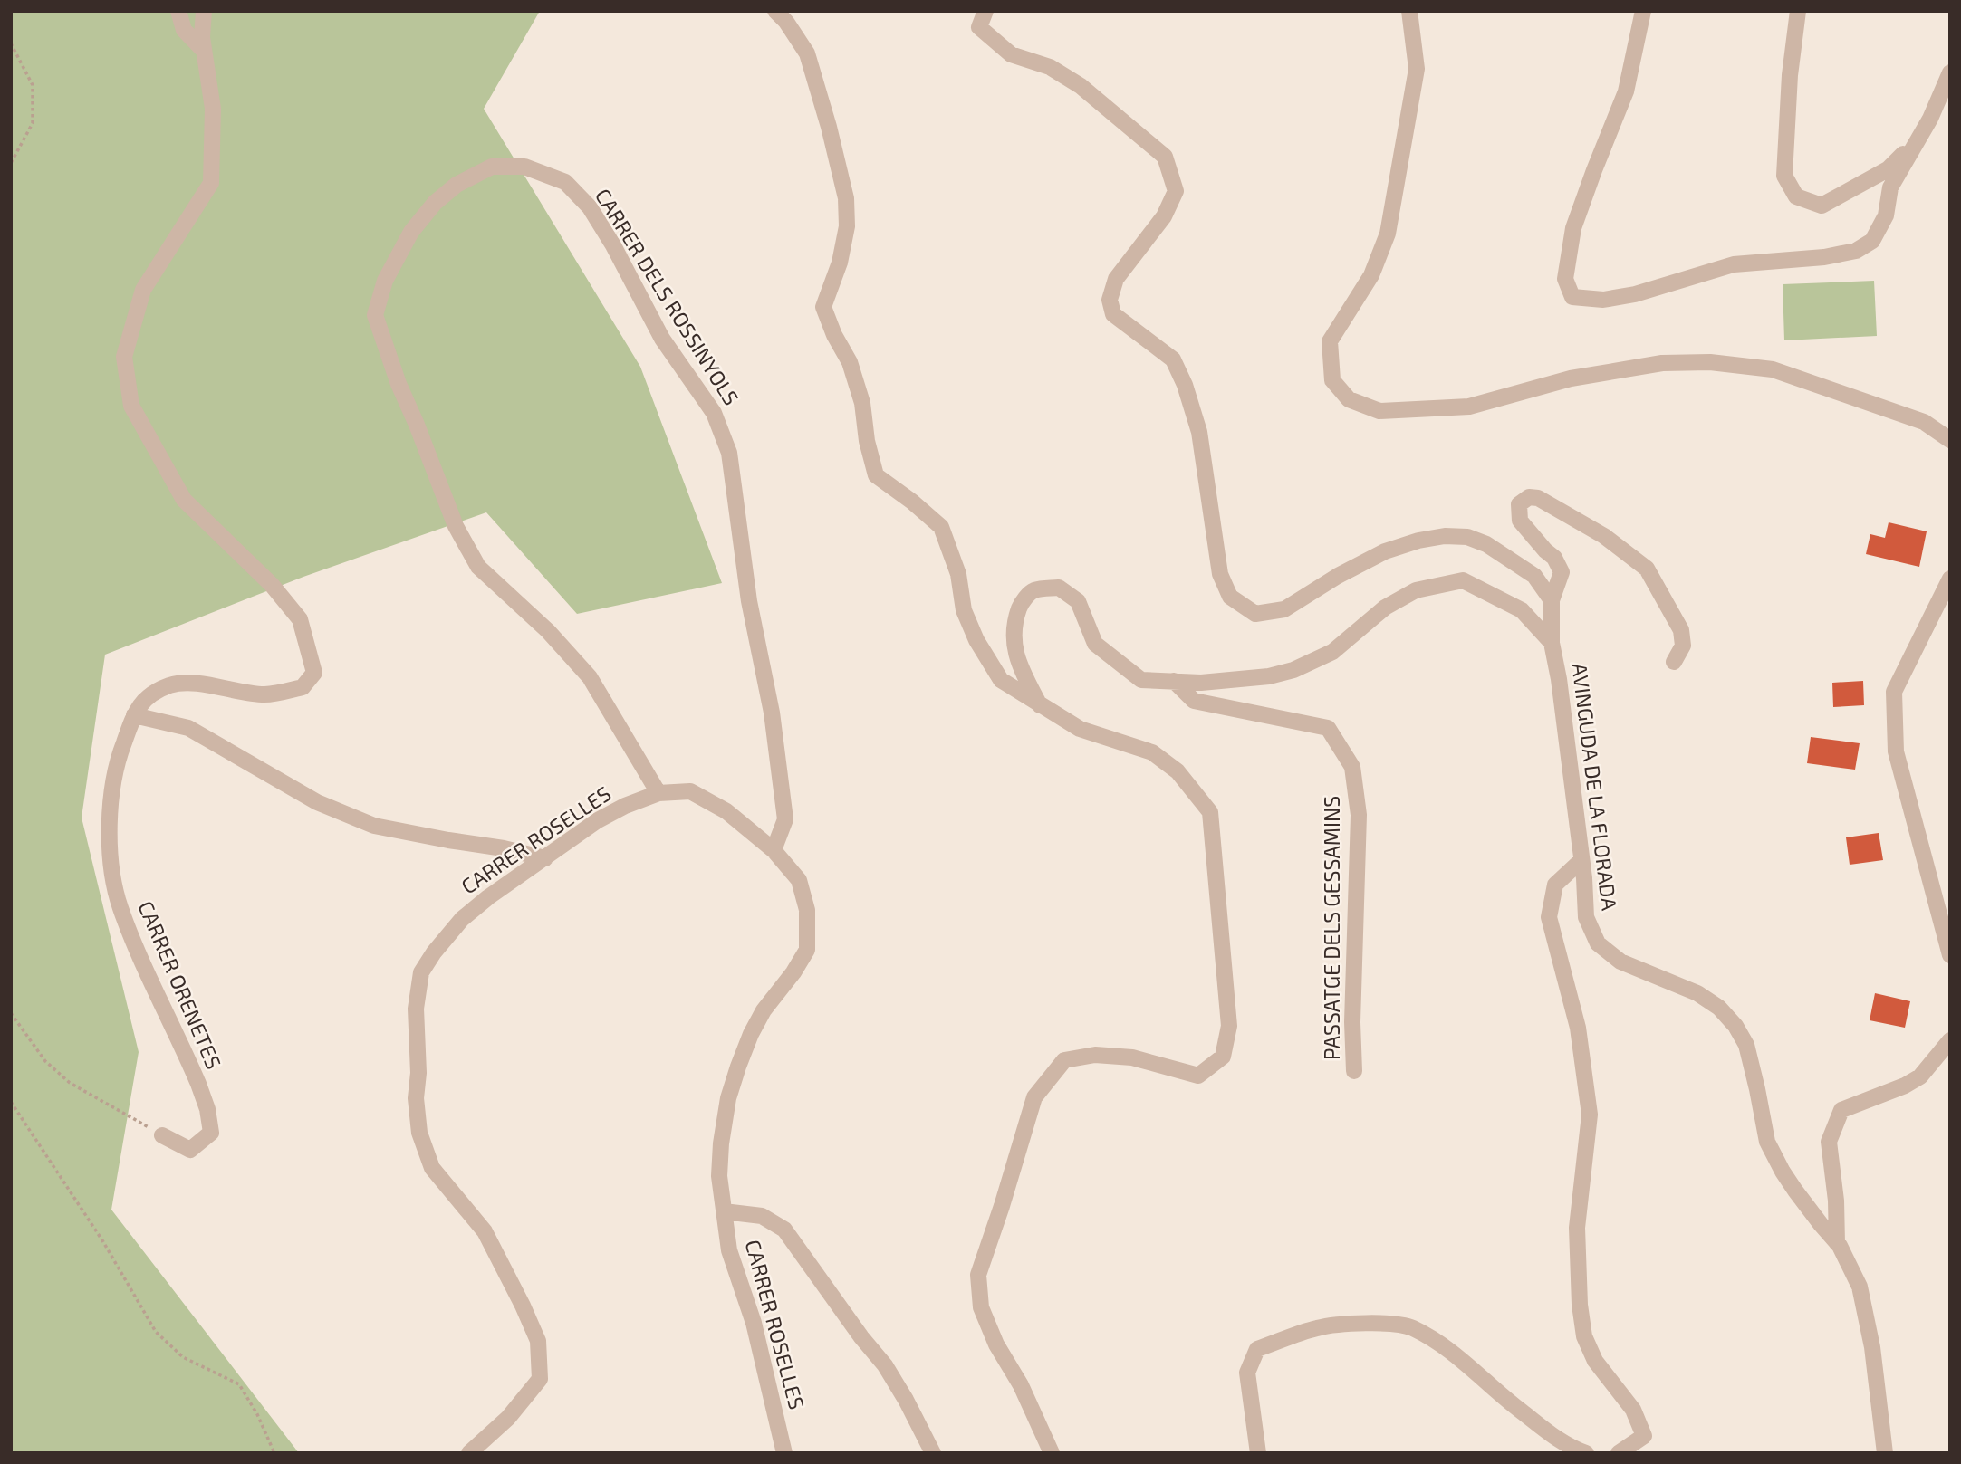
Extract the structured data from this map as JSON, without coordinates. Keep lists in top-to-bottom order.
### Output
{
  "streets": {
    "street": [
      "CARRER DELS ROSSINYOLS",
      "AVINGUDA DE LA FLORADA",
      "CARRER ROSELLES",
      "PASSATGE DELS GESSAMINS",
      "CARRER ORENETES"
    ]
  },
  "crossings": [
    ["CARRER DELS ROSSINYOLS", "CARRER ROSELLES"],
    ["AVINGUDA DE LA FLORADA", "PASSATGE DELS GESSAMINS"]
  ]
}
